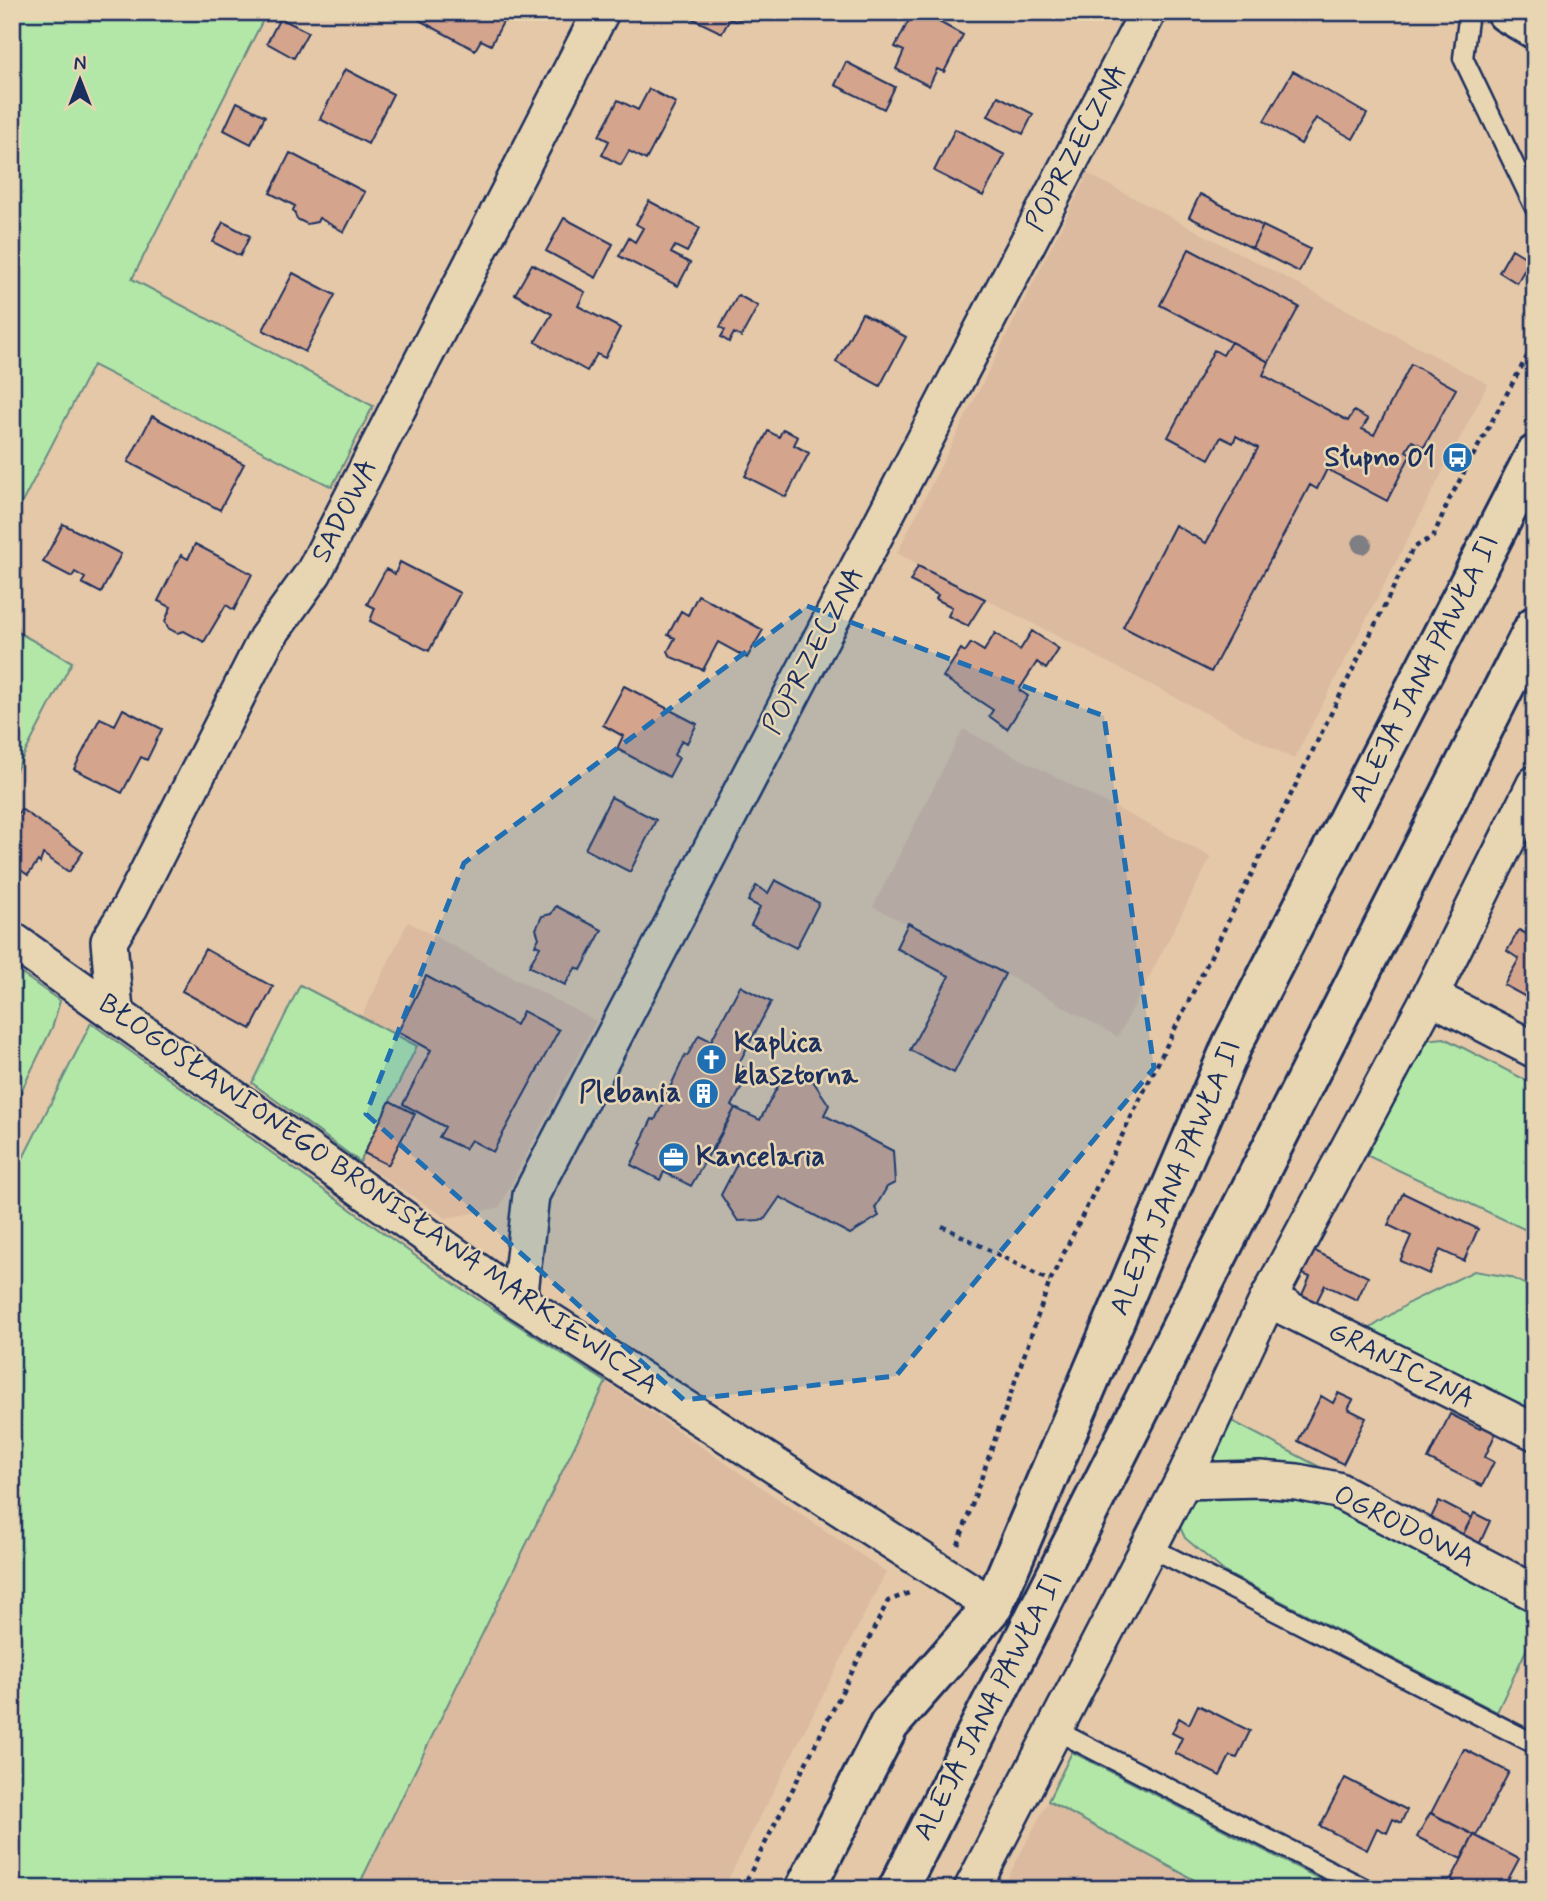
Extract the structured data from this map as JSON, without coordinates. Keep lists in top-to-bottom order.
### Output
{
  "streets": {
    "main road": ["ALEJA JANA PAWŁA II"],
    "street": [
      "POPRZECZNA",
      "SADOWA",
      "BŁOGOSŁAWIONEGO BRONISŁAWA MARKIEWICZA",
      "GRANICZNA",
      "OGRODOWA"
    ]
  },
  "crossings": [
    ["POPRZECZNA", "BŁOGOSŁAWIONEGO BRONISŁAWA MARKIEWICZA"],
    ["SADOWA", "BŁOGOSŁAWIONEGO BRONISŁAWA MARKIEWICZA"],
    ["ALEJA JANA PAWŁA II", "BŁOGOSŁAWIONEGO BRONISŁAWA MARKIEWICZA"]
  ],
  "places": {
    "bus stop": ["Słupno 01"],
    "church": ["Kaplica klasztorna"],
    "building": ["Plebania"],
    "office": ["Kancelaria"]
  },
  "north": "top"
}
